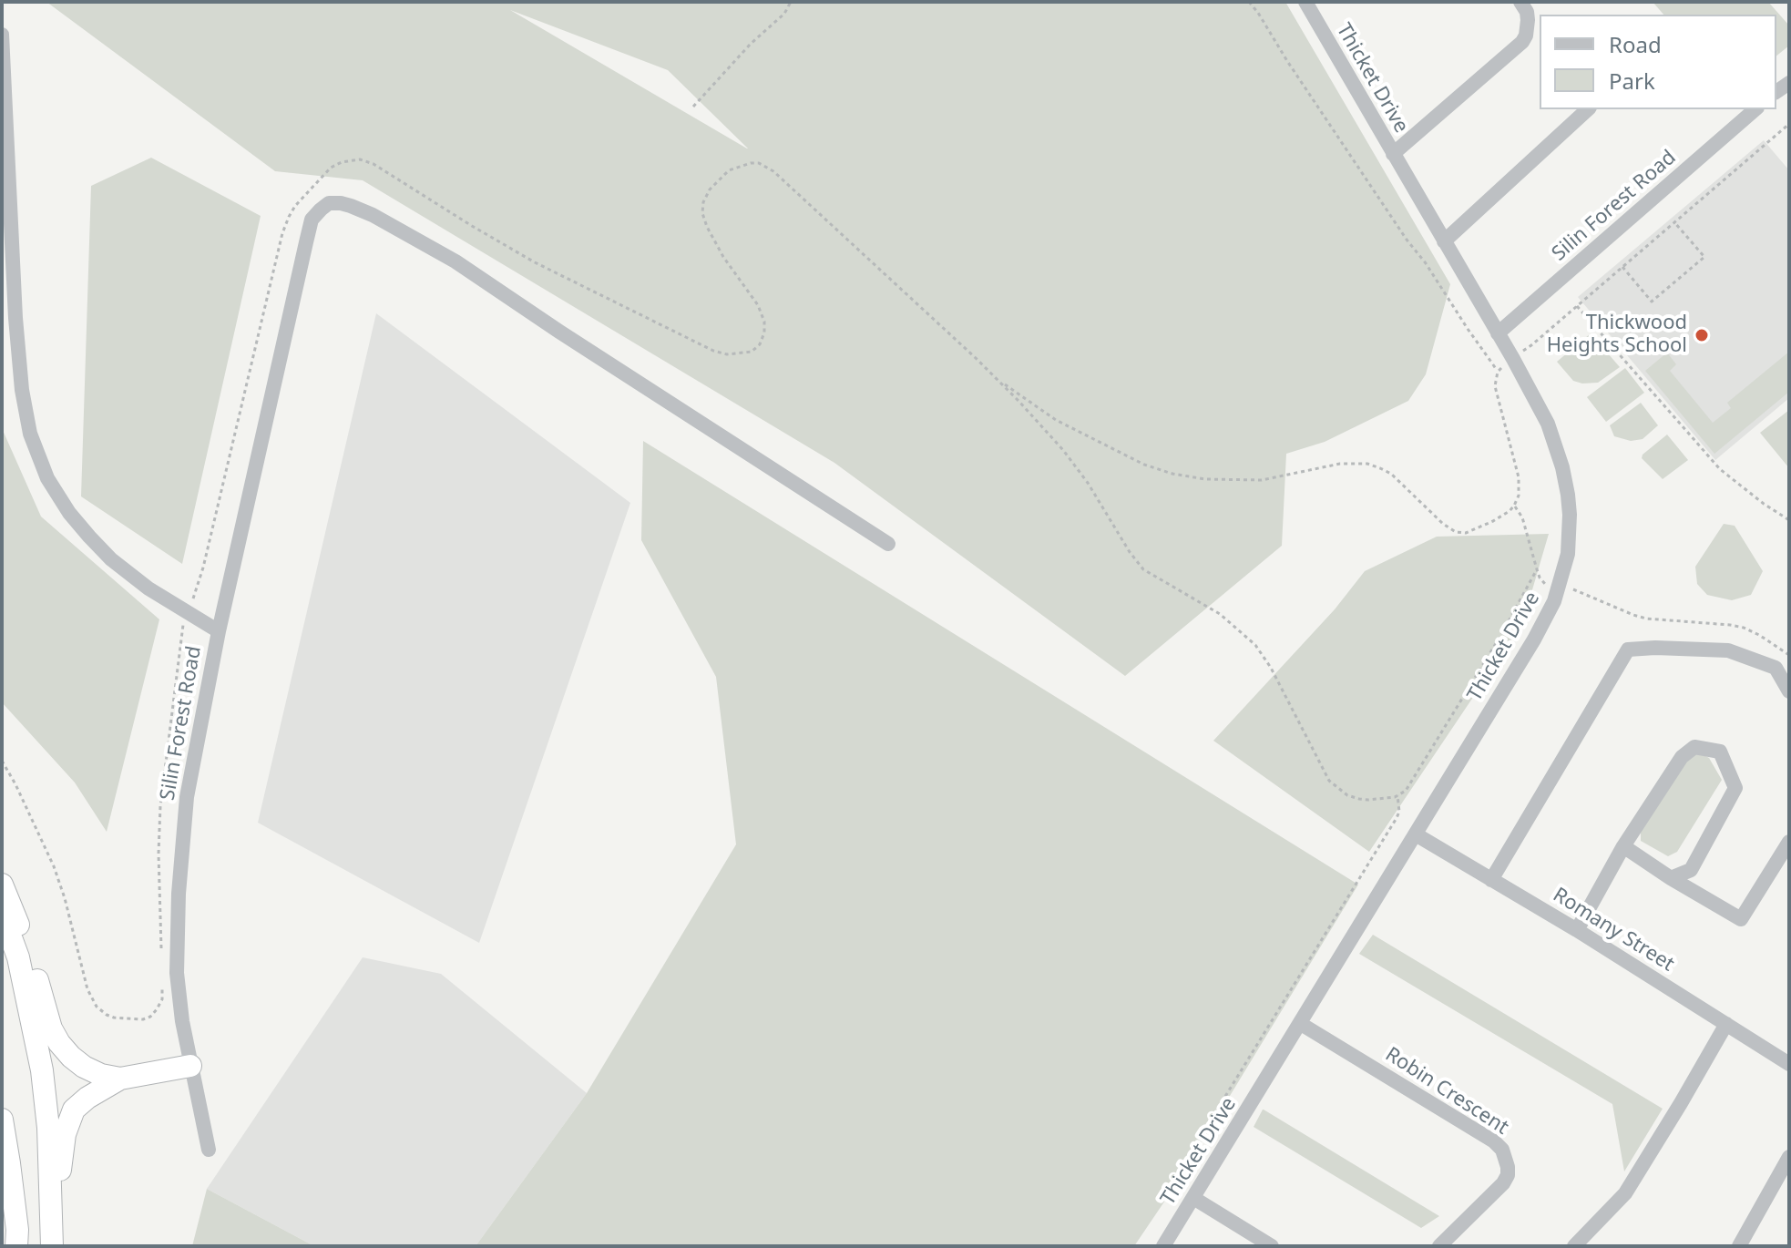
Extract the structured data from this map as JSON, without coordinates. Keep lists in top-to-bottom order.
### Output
{
  "streets": {
    "street": [
      "Thicket Drive",
      "Silin Forest Road",
      "Romany Street",
      "Robin Crescent"
    ]
  },
  "crossings": [
    ["Thicket Drive", "Silin Forest Road"],
    ["Thicket Drive", "Romany Street"],
    ["Thicket Drive", "Robin Crescent"]
  ],
  "places": ["Thickwood Heights School"],
  "legend": ["Road", "Park"]
}
